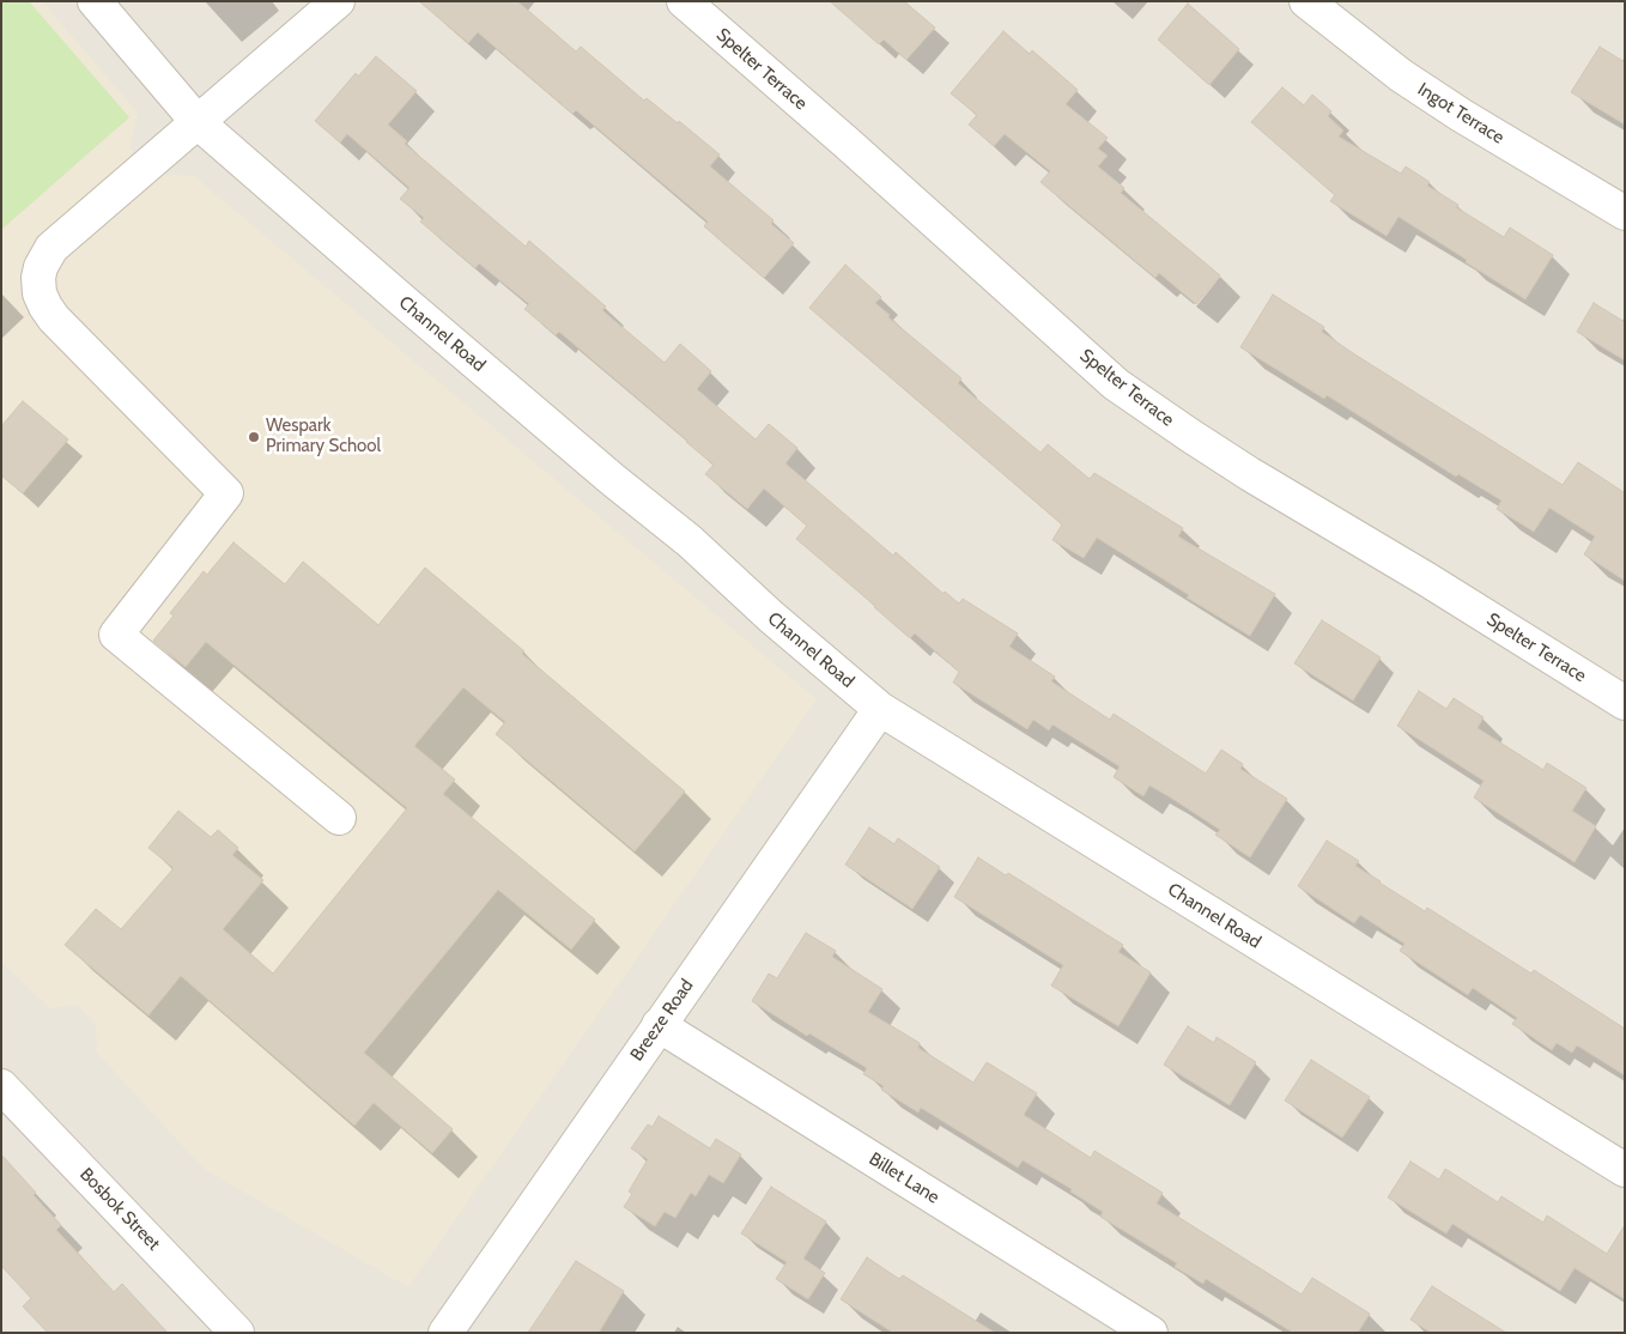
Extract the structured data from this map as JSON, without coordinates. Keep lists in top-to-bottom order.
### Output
{
  "streets": {
    "street": [
      "Spelter Terrace",
      "Ingot Terrace",
      "Channel Road",
      "Breeze Road",
      "Billet Lane",
      "Bosbok Street"
    ]
  },
  "crossings": [
    ["Channel Road", "Breeze Road"],
    ["Breeze Road", "Billet Lane"]
  ],
  "places": ["Wespark Primary School"]
}
